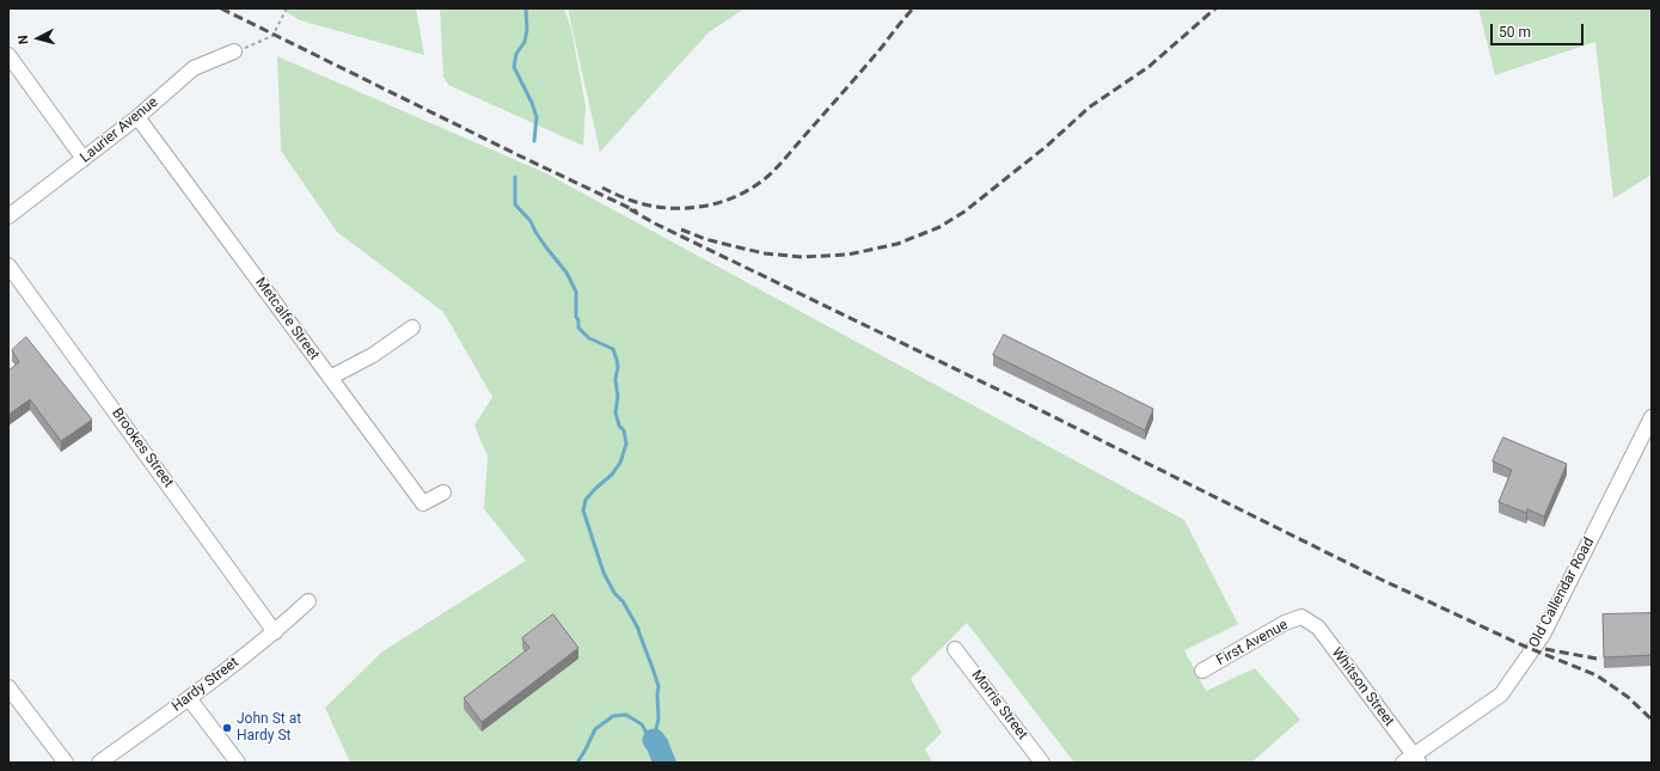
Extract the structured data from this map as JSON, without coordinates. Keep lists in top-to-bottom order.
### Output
{
  "streets": {
    "street": [
      "Laurier Avenue",
      "Metcalfe Street",
      "Brookes Street",
      "Old Callendar Road",
      "First Avenue",
      "Hardy Street",
      "Whitson Street",
      "Morris Street"
    ]
  },
  "crossings": [
    ["Laurier Avenue", "Metcalfe Street"],
    ["Brookes Street", "Hardy Street"],
    ["Old Callendar Road", "Whitson Street"],
    ["First Avenue", "Whitson Street"]
  ],
  "places": ["John St at Hardy St"],
  "scale_bar": "50 m",
  "north": "left"
}
